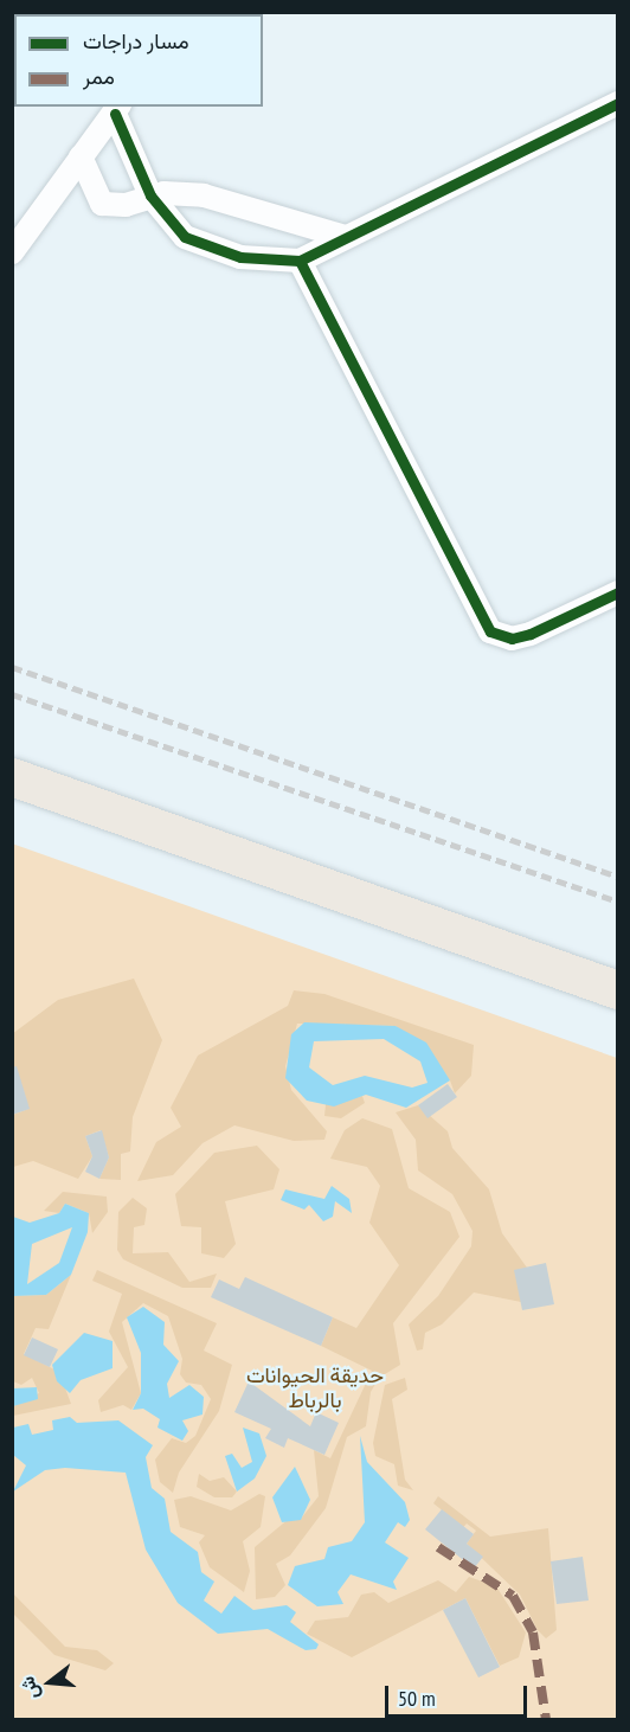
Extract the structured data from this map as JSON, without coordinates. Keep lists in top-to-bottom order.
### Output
{
  "parks": ["حديقة الحيوانات بالرباط"],
  "legend": ["مسار دراجات", "ممر"],
  "scale_bar": "50 m",
  "north": "left"
}
